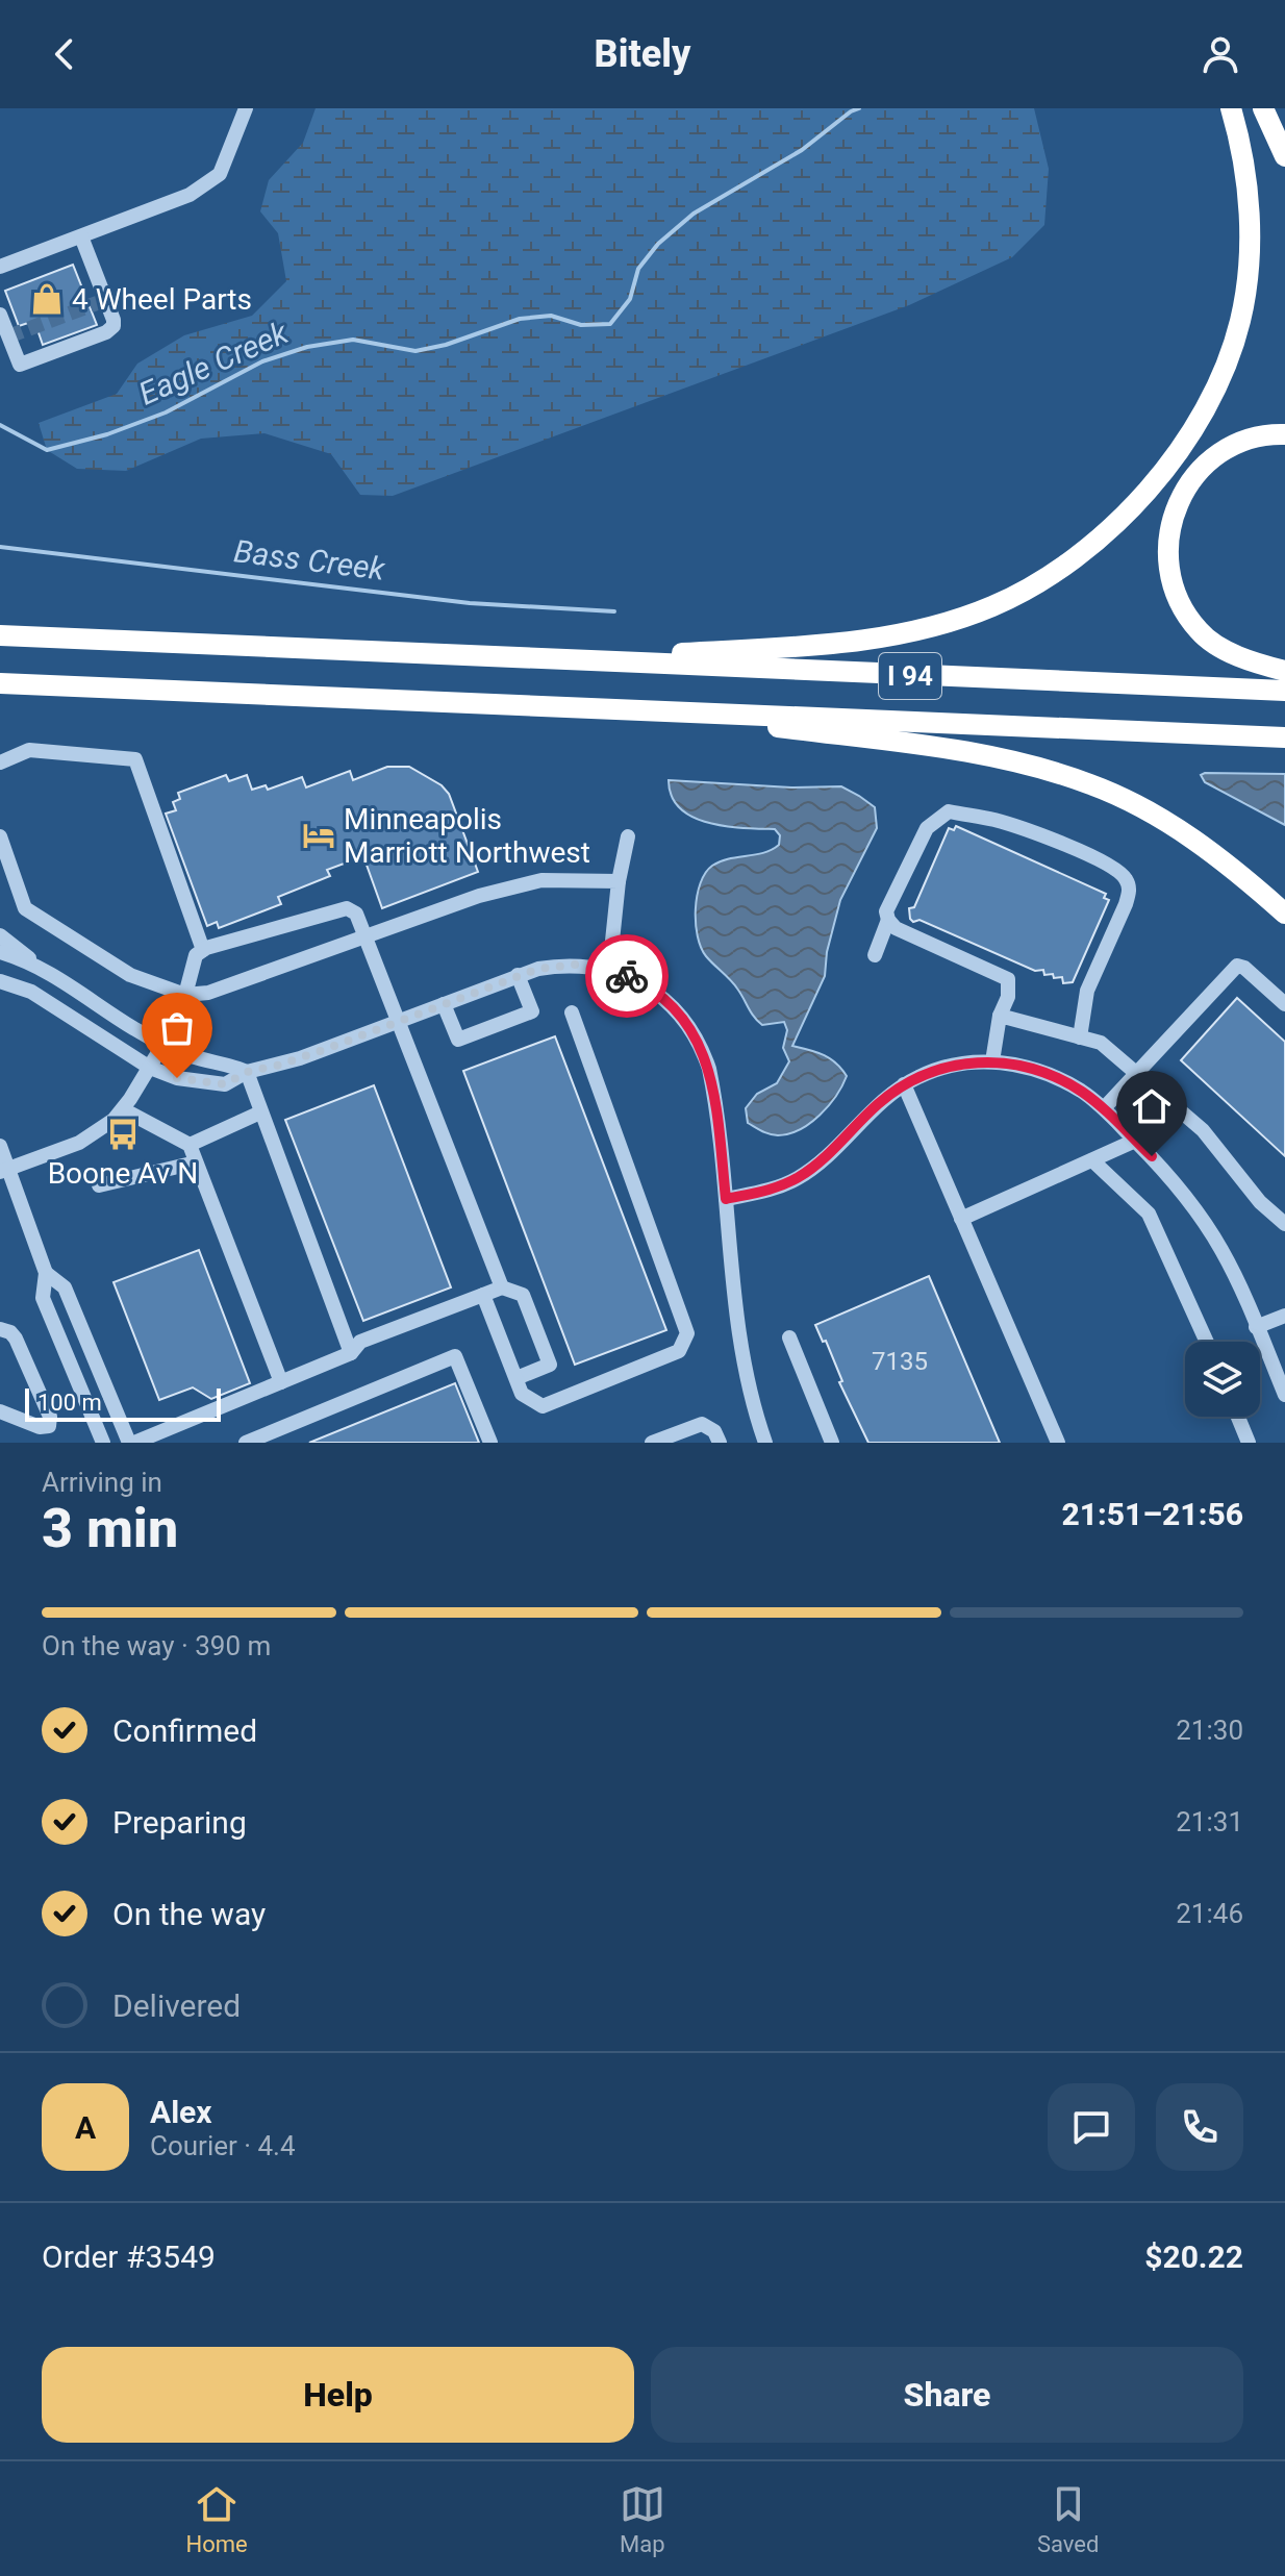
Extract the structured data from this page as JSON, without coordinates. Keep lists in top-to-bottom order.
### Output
{
  "streets": {
    "highway": ["I 94"]
  },
  "water": ["Eagle Creek", "Bass Creek"],
  "places": {
    "shop": ["4 Wheel Parts"],
    "hotel": ["Minneapolis Marriott Northwest"],
    "bus stop": ["Boone Av N"]
  },
  "house_numbers": ["7135"],
  "scale_bar": "100 m",
  "page": {
    "header": "Bitely",
    "scale": "100 m",
    "heading": ["3 min", "Arriving in", "21:51–21:56"],
    "panel": [
      "Alex",
      "Courier · 4.4",
      "Order #3549",
      "$20.22"
    ],
    "bar": "On the way · 390 m",
    "list": [
      ["Confirmed", "21:30"],
      ["Preparing", "21:31"],
      ["On the way", "21:46"],
      "Delivered"
    ],
    "round": "A",
    "buttons": ["Help", "Share"],
    "tabs": ["Home", "Map", "Saved"]
  }
}
